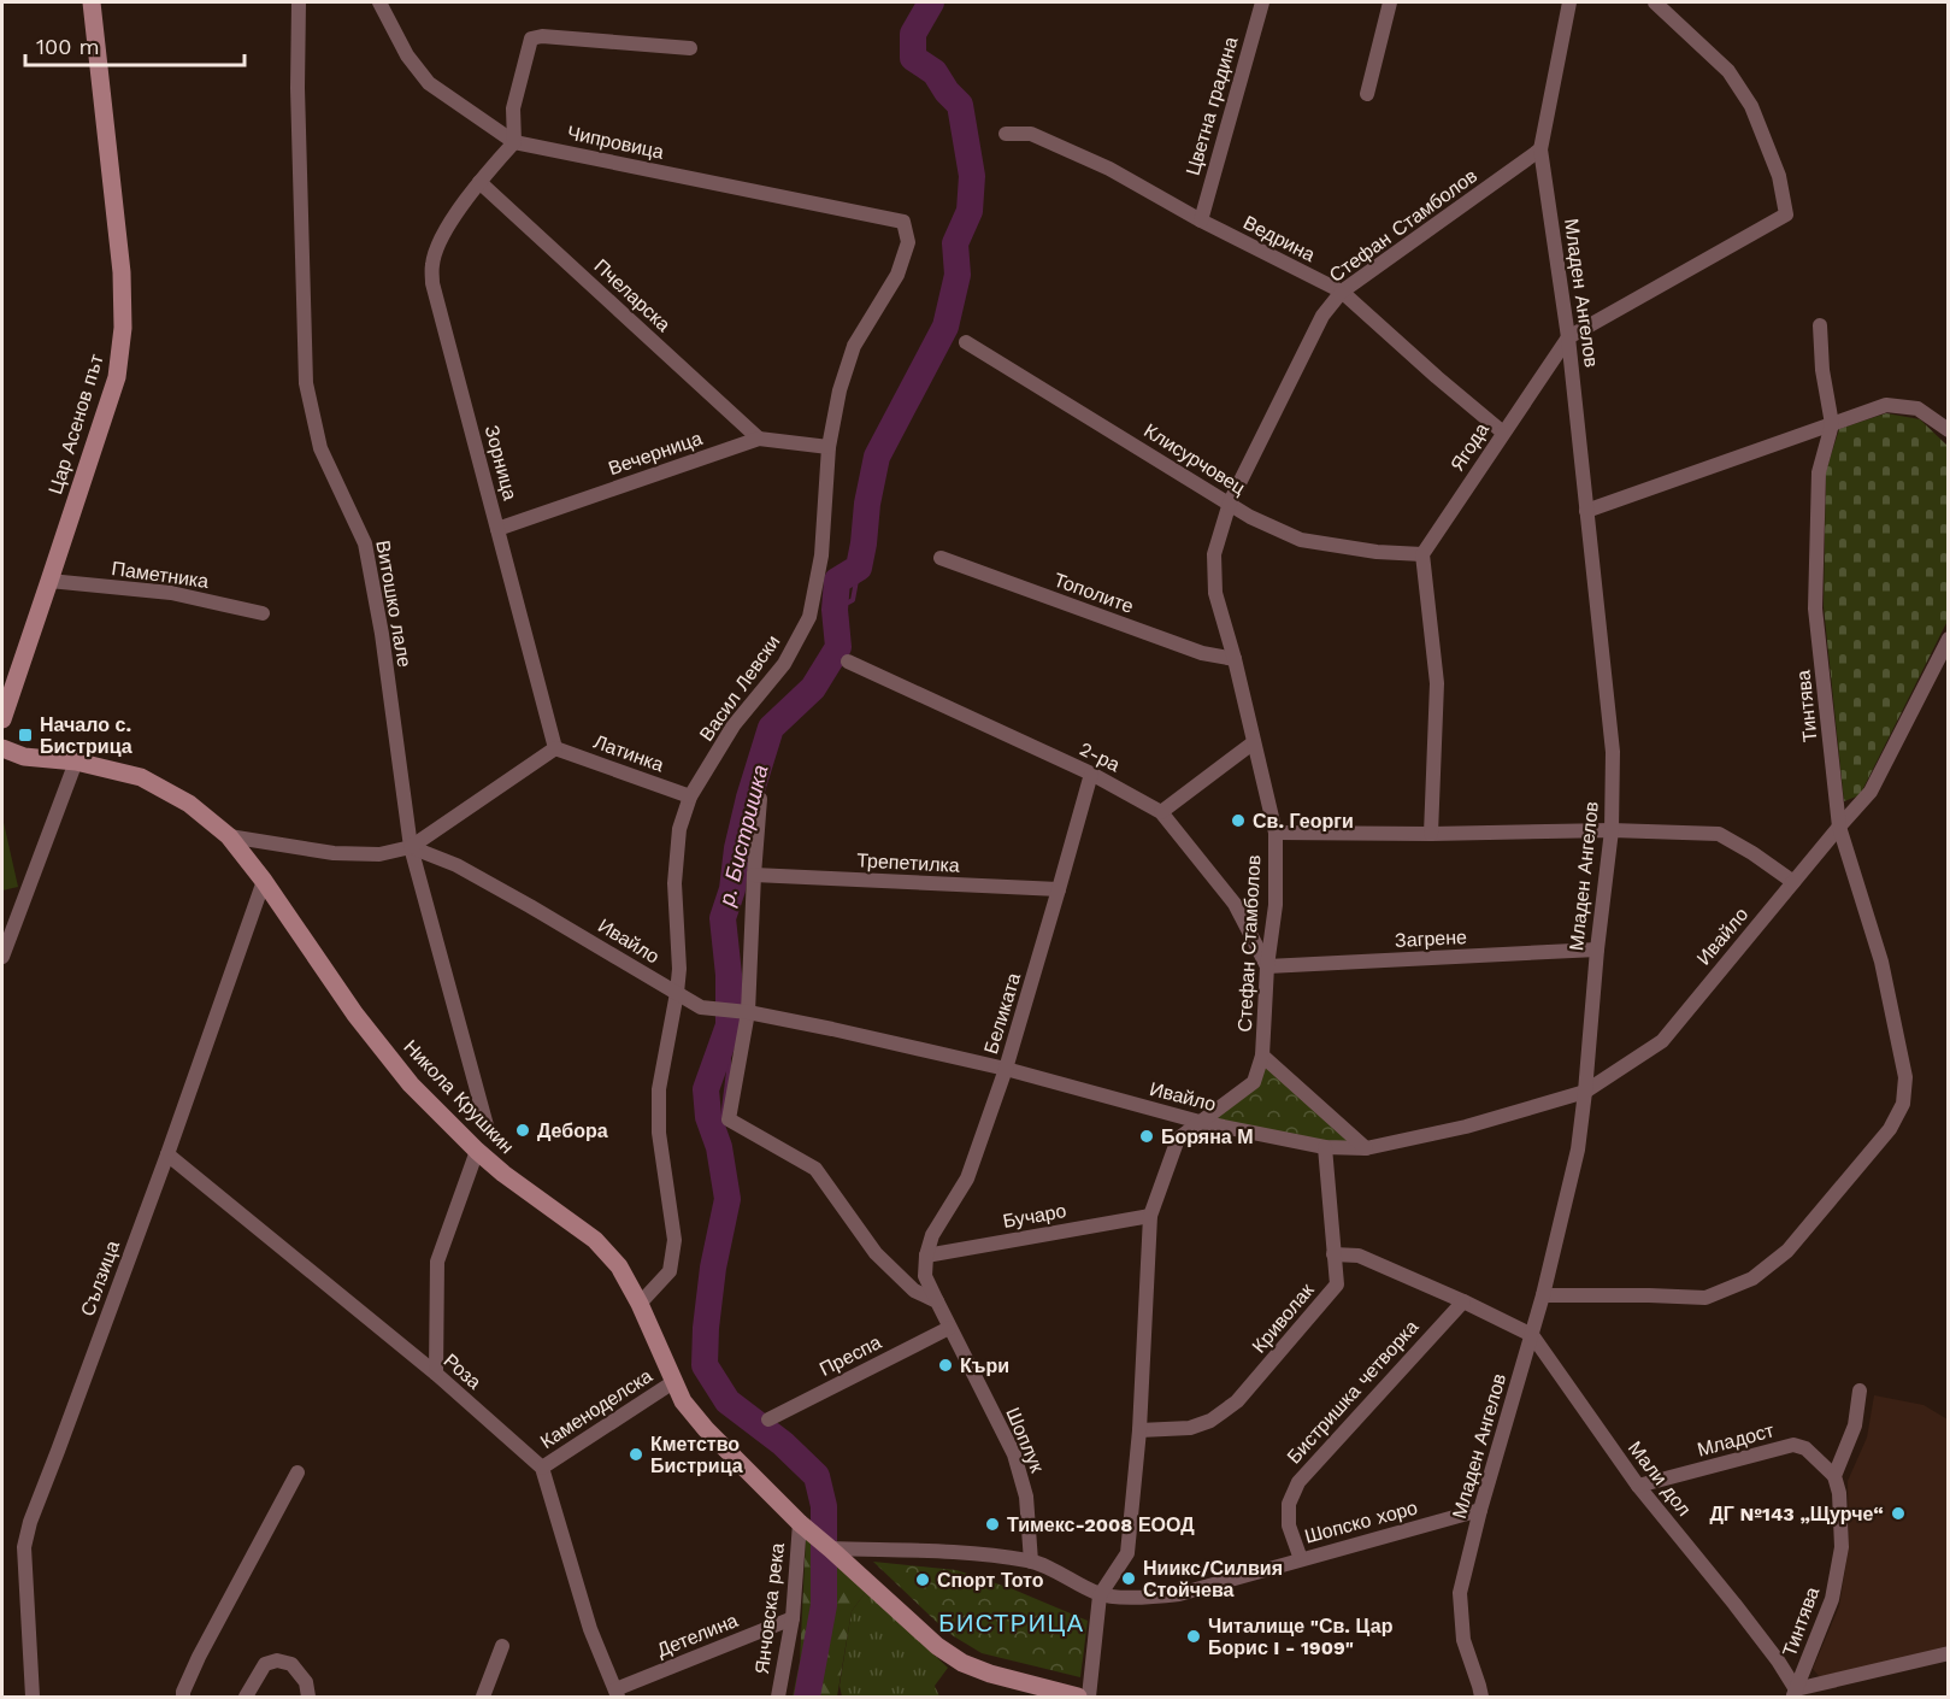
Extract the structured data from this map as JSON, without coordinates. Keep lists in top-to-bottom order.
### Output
{
  "streets": {
    "street": [
      "Цветна градина",
      "Чипровица",
      "Стефан Стамболов",
      "Ведрина",
      "Младен Ангелов",
      "Пчеларска",
      "Цар Асенов път",
      "Ягода",
      "Вечерница",
      "Клисурчовец",
      "Зорница",
      "Паметника",
      "Тополите",
      "Витошко лале",
      "Васил Левски",
      "Тинтява",
      "Латинка",
      "2-ра",
      "Трепетилка",
      "Ивайло",
      "Загрене",
      "Беликата",
      "Никола Крушкин",
      "Бучаро",
      "Сълзица",
      "Криволак",
      "Преспа",
      "Роза",
      "Бистришка четворка",
      "Каменоделска",
      "Шоплук",
      "Младост",
      "Мали дол",
      "Шопско хоро",
      "Янчовска река",
      "Детелина"
    ]
  },
  "crossings": [
    ["Цветна градина", "Ведрина"],
    ["Чипровица", "Зорница"],
    ["Чипровица", "Васил Левски"],
    ["Стефан Стамболов", "Ведрина"],
    ["Стефан Стамболов", "Младен Ангелов"],
    ["Стефан Стамболов", "Клисурчовец"],
    ["Стефан Стамболов", "Тополите"],
    ["Стефан Стамболов", "2-ра"],
    ["Стефан Стамболов", "Ивайло"],
    ["Стефан Стамболов", "Загрене"],
    ["Стефан Стамболов", "Бучаро"],
    ["Стефан Стамболов", "Криволак"],
    ["Стефан Стамболов", "Шопско хоро"],
    ["Ведрина", "Ягода"],
    ["Младен Ангелов", "Ягода"],
    ["Младен Ангелов", "Тинтява"],
    ["Младен Ангелов", "Ивайло"],
    ["Младен Ангелов", "Загрене"],
    ["Младен Ангелов", "Мали дол"],
    ["Младен Ангелов", "Шопско хоро"],
    ["Пчеларска", "Вечерница"],
    ["Пчеларска", "Зорница"],
    ["Цар Асенов път", "Паметника"],
    ["Ягода", "Клисурчовец"],
    ["Вечерница", "Зорница"],
    ["Вечерница", "Васил Левски"],
    ["Зорница", "Латинка"],
    ["Витошко лале", "Ивайло"],
    ["Васил Левски", "Латинка"],
    ["Васил Левски", "Ивайло"],
    ["Васил Левски", "Никола Крушкин"],
    ["Тинтява", "Ивайло"],
    ["Тинтява", "Младост"],
    ["Тинтява", "Мали дол"],
    ["2-ра", "Загрене"],
    ["2-ра", "Беликата"],
    ["Трепетилка", "Беликата"],
    ["Ивайло", "Беликата"],
    ["Ивайло", "Криволак"],
    ["Беликата", "Бучаро"],
    ["Беликата", "Шоплук"],
    ["Никола Крушкин", "Сълзица"],
    ["Никола Крушкин", "Каменоделска"],
    ["Никола Крушкин", "Шопско хоро"],
    ["Никола Крушкин", "Янчовска река"],
    ["Бучаро", "Шоплук"],
    ["Сълзица", "Роза"],
    ["Криволак", "Мали дол"],
    ["Преспа", "Шоплук"],
    ["Роза", "Каменоделска"],
    ["Бистришка четворка", "Мали дол"],
    ["Бистришка четворка", "Шопско хоро"],
    ["Шоплук", "Шопско хоро"],
    ["Младост", "Мали дол"],
    ["Янчовска река", "Детелина"]
  ],
  "districts": ["БИСТРИЦА"],
  "water": ["р. Бистришка"],
  "places": {
    "transit": ["Начало с. Бистрица"],
    "other": [
      "Св. Георги",
      "Дебора",
      "Боряна М",
      "Къри",
      "Кметство Бистрица",
      "ДГ №143 „Щурче“",
      "Тимекс-2008 ЕООД",
      "Ниикс/Силвия Стойчева",
      "Спорт Тото",
      "Читалище \"Св. Цар Борис I - 1909\""
    ]
  },
  "scale_bar": "100 m"
}
